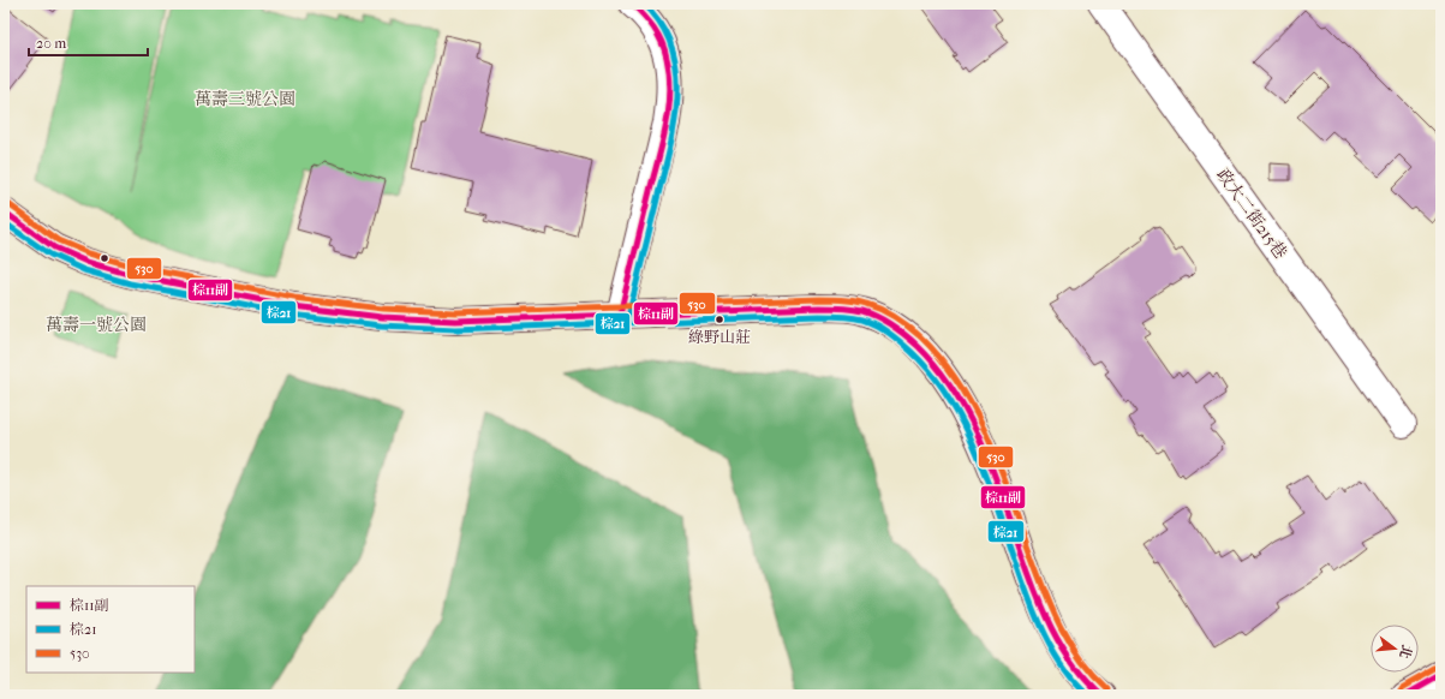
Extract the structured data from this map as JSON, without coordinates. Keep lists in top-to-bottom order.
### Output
{
  "streets": {
    "street": ["政大二街215巷"]
  },
  "parks": ["萬壽三號公園", "萬壽一號公園"],
  "places": ["綠野山莊"],
  "lines": ["transit line 棕11副", "transit line 棕21", "transit line 530"],
  "legend": ["棕11副", "棕21", "530"],
  "scale_bar": "20 m",
  "north": "right"
}
